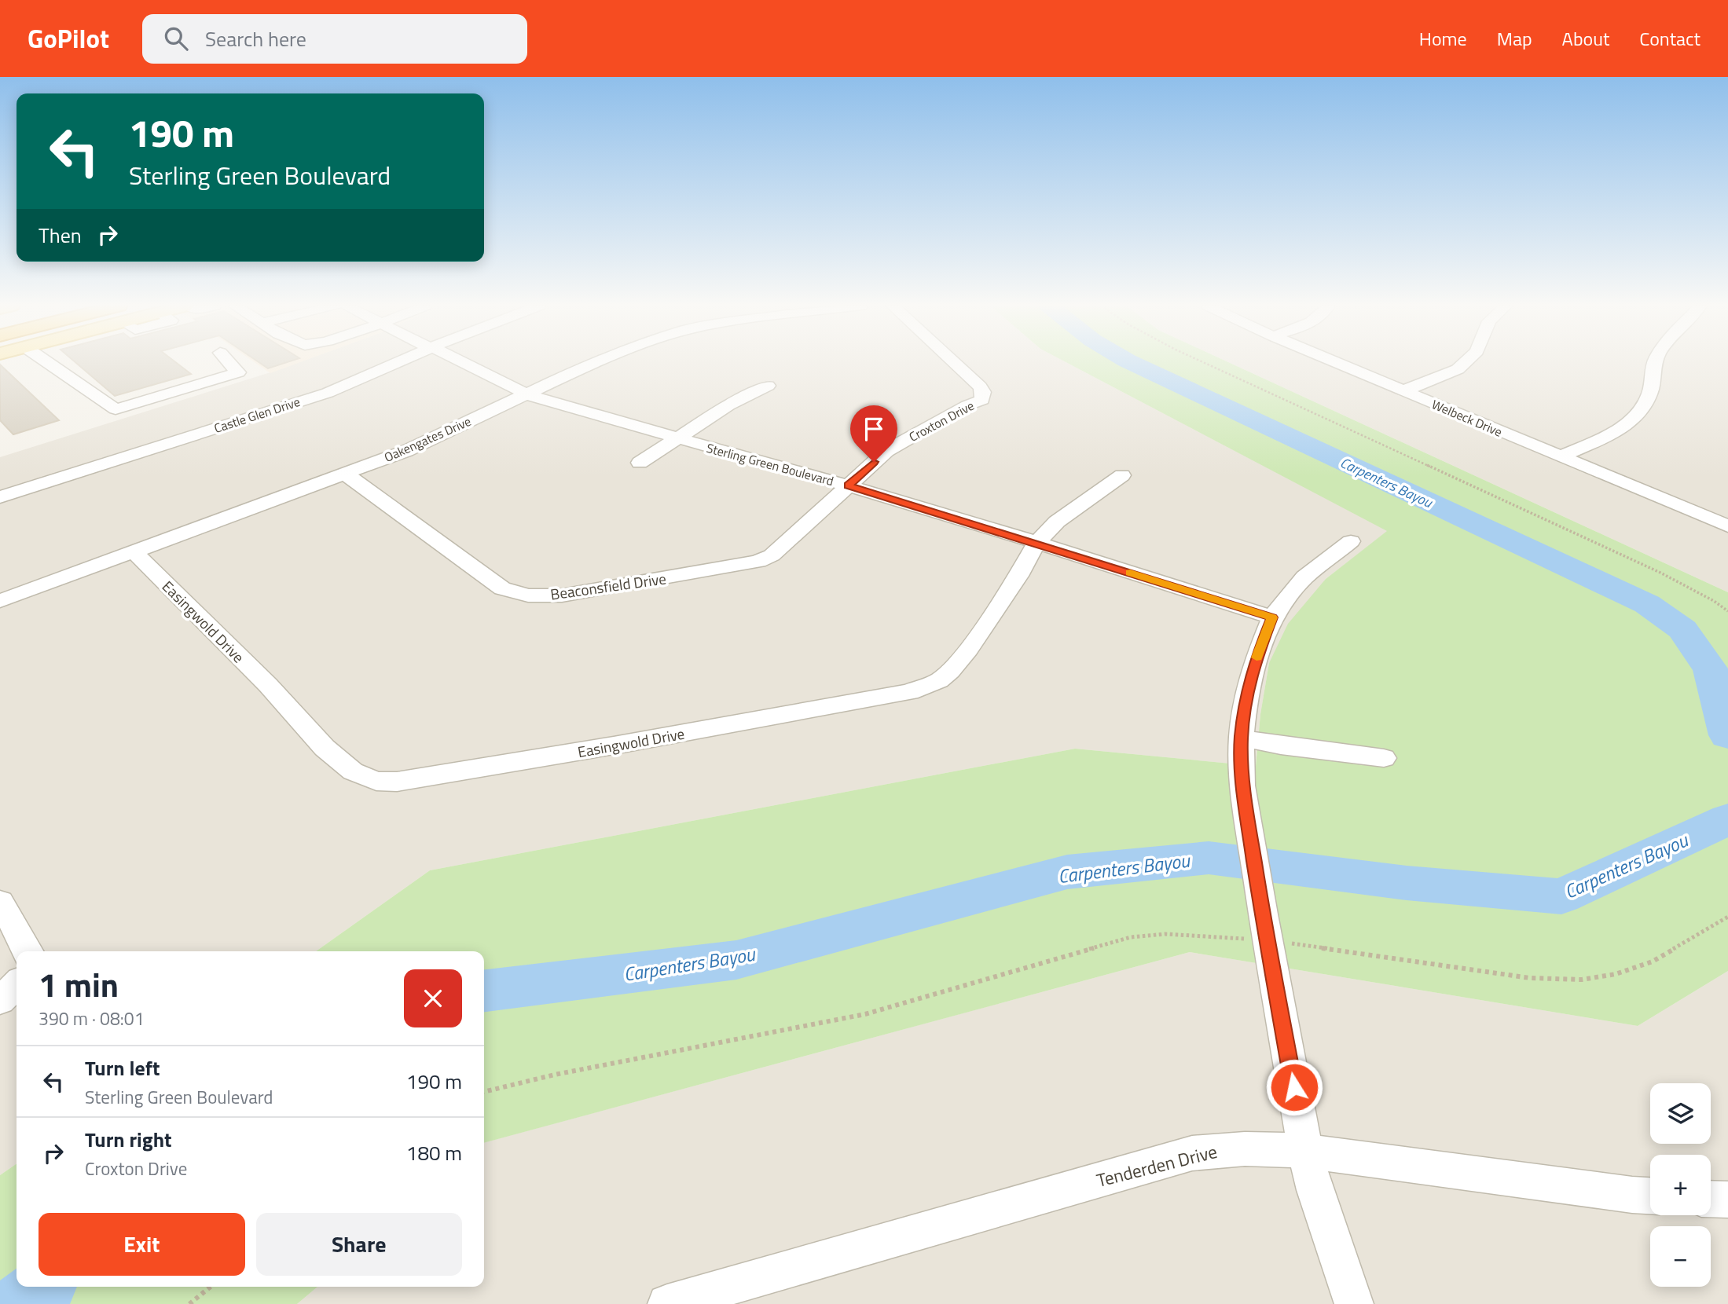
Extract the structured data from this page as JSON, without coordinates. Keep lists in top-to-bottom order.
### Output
{
  "streets": {
    "street": [
      "Castle Glen Drive",
      "Welbeck Drive",
      "Croxton Drive",
      "Oakengates Drive",
      "Sterling Green Boulevard",
      "Beaconsfield Drive",
      "Easingwold Drive",
      "Tenderden Drive"
    ]
  },
  "crossings": [
    ["Croxton Drive", "Sterling Green Boulevard"],
    ["Croxton Drive", "Beaconsfield Drive"],
    ["Oakengates Drive", "Sterling Green Boulevard"],
    ["Oakengates Drive", "Beaconsfield Drive"],
    ["Oakengates Drive", "Easingwold Drive"],
    ["Sterling Green Boulevard", "Beaconsfield Drive"],
    ["Sterling Green Boulevard", "Easingwold Drive"]
  ],
  "water": ["Carpenters Bayou"],
  "page": {
    "header": "GoPilot",
    "search": "Search here",
    "nav": [
      "Home",
      "Map",
      "About",
      "Contact"
    ],
    "turn": ["190 m", "Sterling Green Boulevard"],
    "then": "Then",
    "heading": ["1 min", "390 m · 08:01"],
    "list": [
      {
        "name": "Turn left",
        "note": "Sterling Green Boulevard",
        "value": "190 m"
      },
      {
        "name": "Turn right",
        "note": "Croxton Drive",
        "value": "180 m"
      }
    ],
    "map_buttons": ["+", "−"],
    "buttons": ["Exit", "Share"]
  }
}
